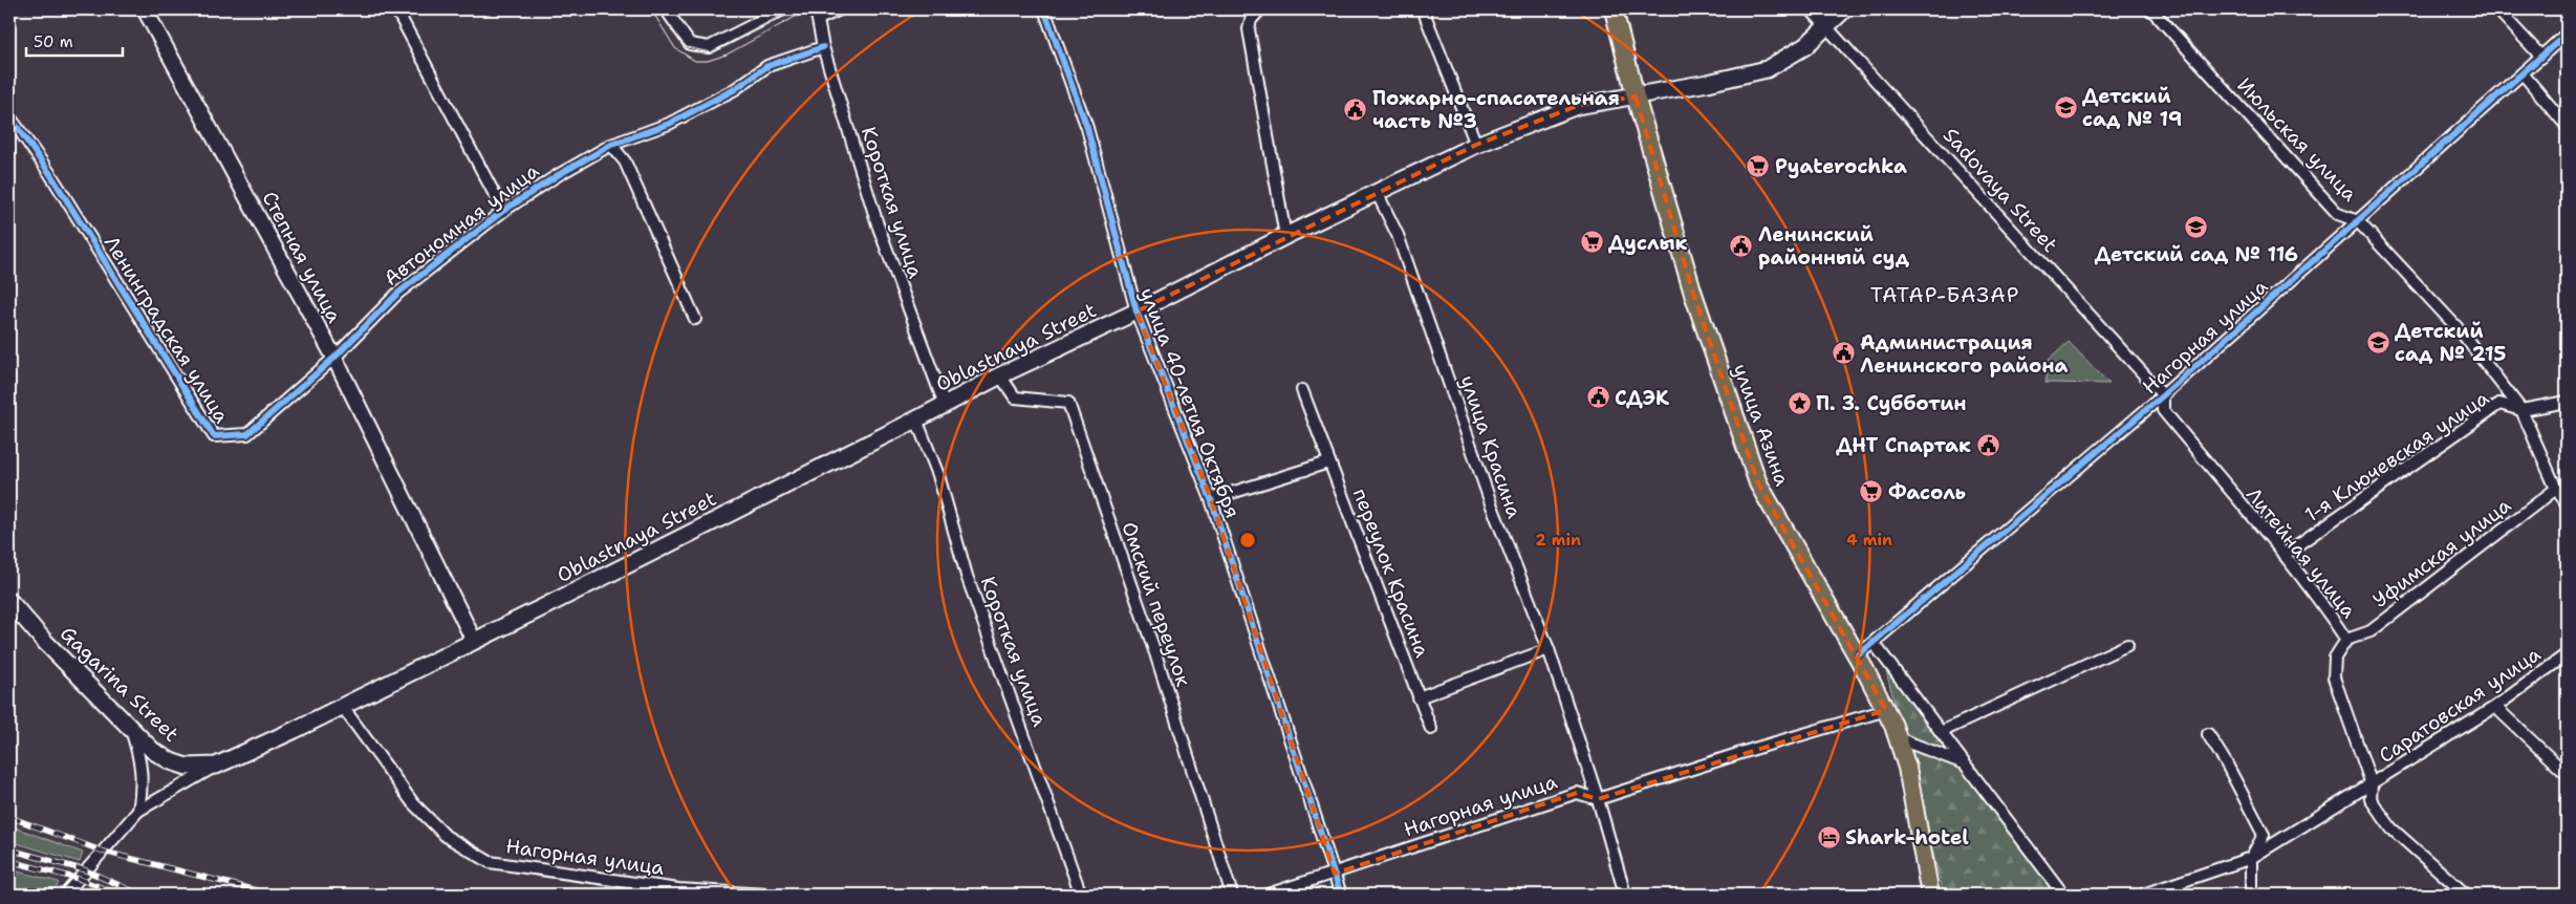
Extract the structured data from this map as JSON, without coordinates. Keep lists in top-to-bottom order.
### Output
{
  "streets": {
    "main road": ["Oblastnaya Street", "улица Азина", "Gagarina Street"],
    "street": [
      "Июльская улица",
      "Sadovaya Street",
      "Короткая улица",
      "Автономная улица",
      "Степная улица",
      "Ленинградская улица",
      "Нагорная улица",
      "улица 40-летия Октября",
      "улица Красина",
      "1-я Ключевская улица",
      "Литейная улица",
      "Уфимская улица",
      "переулок Красина",
      "Омский переулок",
      "Саратовская улица"
    ]
  },
  "crossings": [
    ["Июльская улица", "Нагорная улица"],
    ["Июльская улица", "1-я Ключевская улица"],
    ["Июльская улица", "Уфимская улица"],
    ["Sadovaya Street", "Нагорная улица"],
    ["Sadovaya Street", "Oblastnaya Street"],
    ["Sadovaya Street", "Литейная улица"],
    ["Короткая улица", "Автономная улица"],
    ["Короткая улица", "Oblastnaya Street"],
    ["Автономная улица", "Степная улица"],
    ["Автономная улица", "Ленинградская улица"],
    ["Степная улица", "Ленинградская улица"],
    ["Степная улица", "Oblastnaya Street"],
    ["Нагорная улица", "Oblastnaya Street"],
    ["Нагорная улица", "улица 40-летия Октября"],
    ["Нагорная улица", "улица Азина"],
    ["Нагорная улица", "улица Красина"],
    ["Нагорная улица", "Литейная улица"],
    ["Oblastnaya Street", "улица 40-летия Октября"],
    ["Oblastnaya Street", "улица Азина"],
    ["Oblastnaya Street", "улица Красина"],
    ["Oblastnaya Street", "Омский переулок"],
    ["Oblastnaya Street", "Gagarina Street"],
    ["1-я Ключевская улица", "Литейная улица"],
    ["Литейная улица", "Уфимская улица"],
    ["Литейная улица", "Саратовская улица"]
  ],
  "districts": ["ТАТАР-БАЗАР"],
  "places": {
    "school or university": ["Детский сад № 19", "Детский сад № 116", "Детский сад № 215"],
    "public building": [
      "Пожарно-спасательная часть №3",
      "Ленинский районный суд",
      "Администрация Ленинского района",
      "СДЭК",
      "ДНТ Спартак"
    ],
    "supermarket": ["Pyaterochka", "Дуслык", "Фасоль"],
    "place": ["П. З. Субботин"],
    "hotel": ["Shark-hotel"]
  },
  "scale_bar": "50 m",
  "rings": ["2 min", "4 min"]
}
